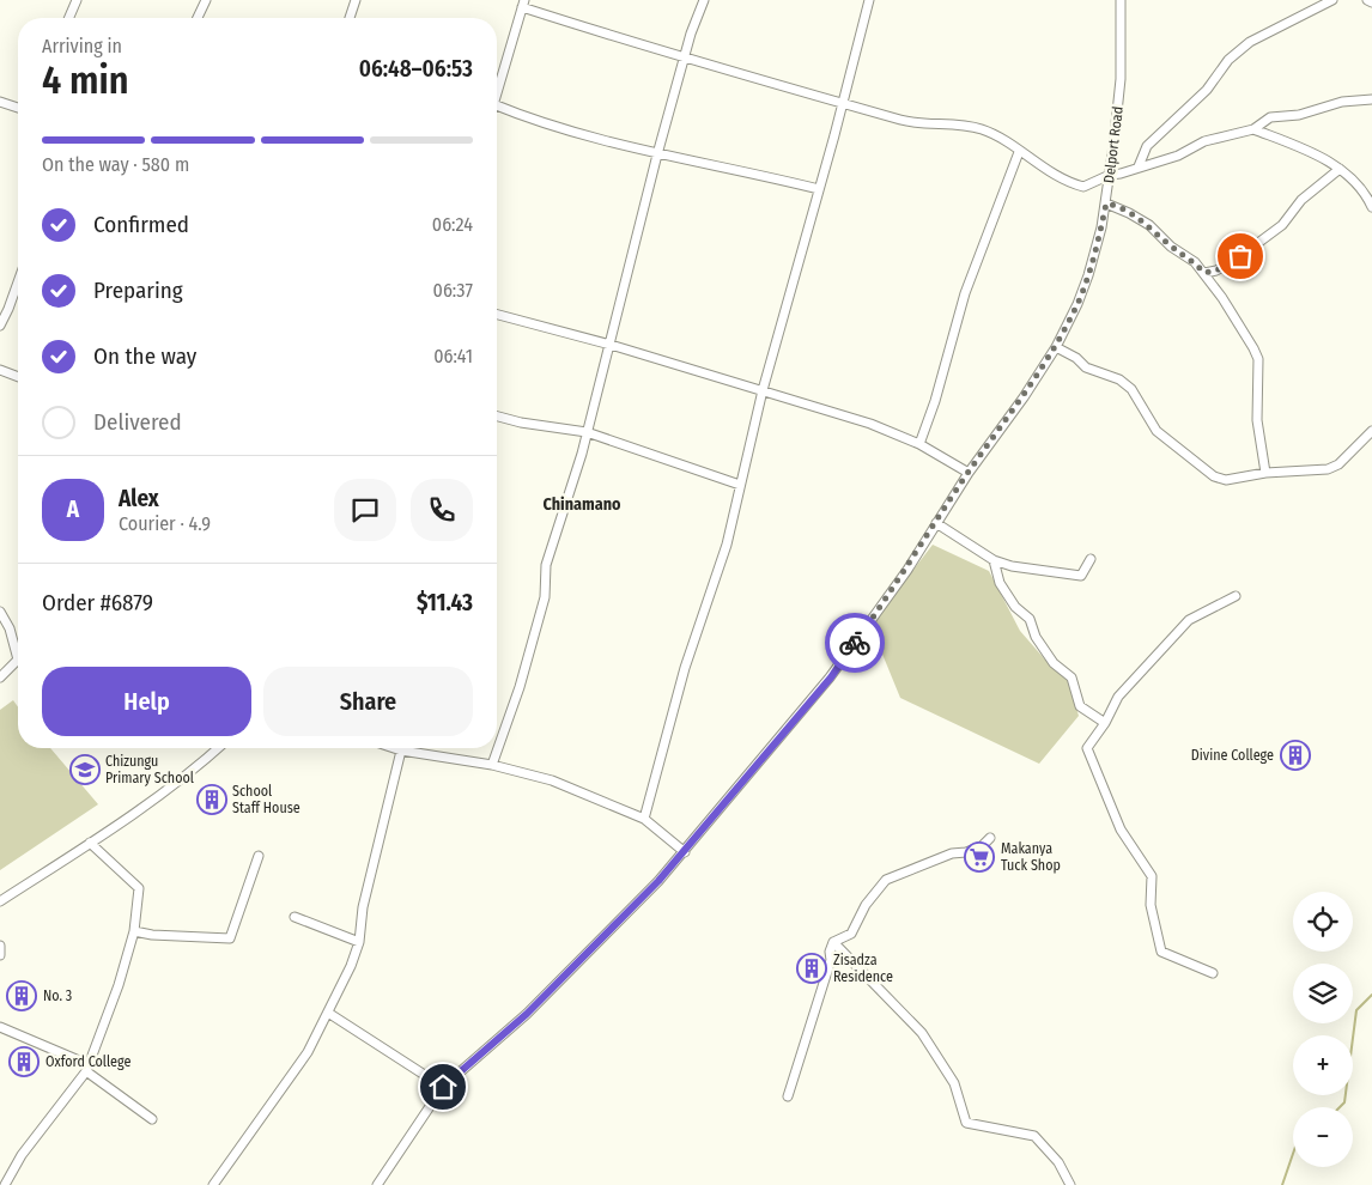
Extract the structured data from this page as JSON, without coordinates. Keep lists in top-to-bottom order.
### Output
{
  "streets": {
    "street": ["Delport Road"]
  },
  "districts": ["Chinamano"],
  "places": {
    "building": [
      "Divine College",
      "School Staff House",
      "Zisadza Residence",
      "No. 3",
      "Oxford College"
    ],
    "school or university": ["Chizungu Primary School"],
    "supermarket": ["Makanya Tuck Shop"]
  },
  "page": {
    "heading": ["4 min", "Arriving in", "06:48–06:53"],
    "panel": [
      "Alex",
      "Courier · 4.9",
      "Order #6879",
      "$11.43"
    ],
    "bar": "On the way · 580 m",
    "list": [
      ["Confirmed", "06:24"],
      ["Preparing", "06:37"],
      ["On the way", "06:41"],
      "Delivered"
    ],
    "round": "A",
    "buttons": ["Help", "Share"],
    "map_buttons": ["+", "−"]
  }
}
